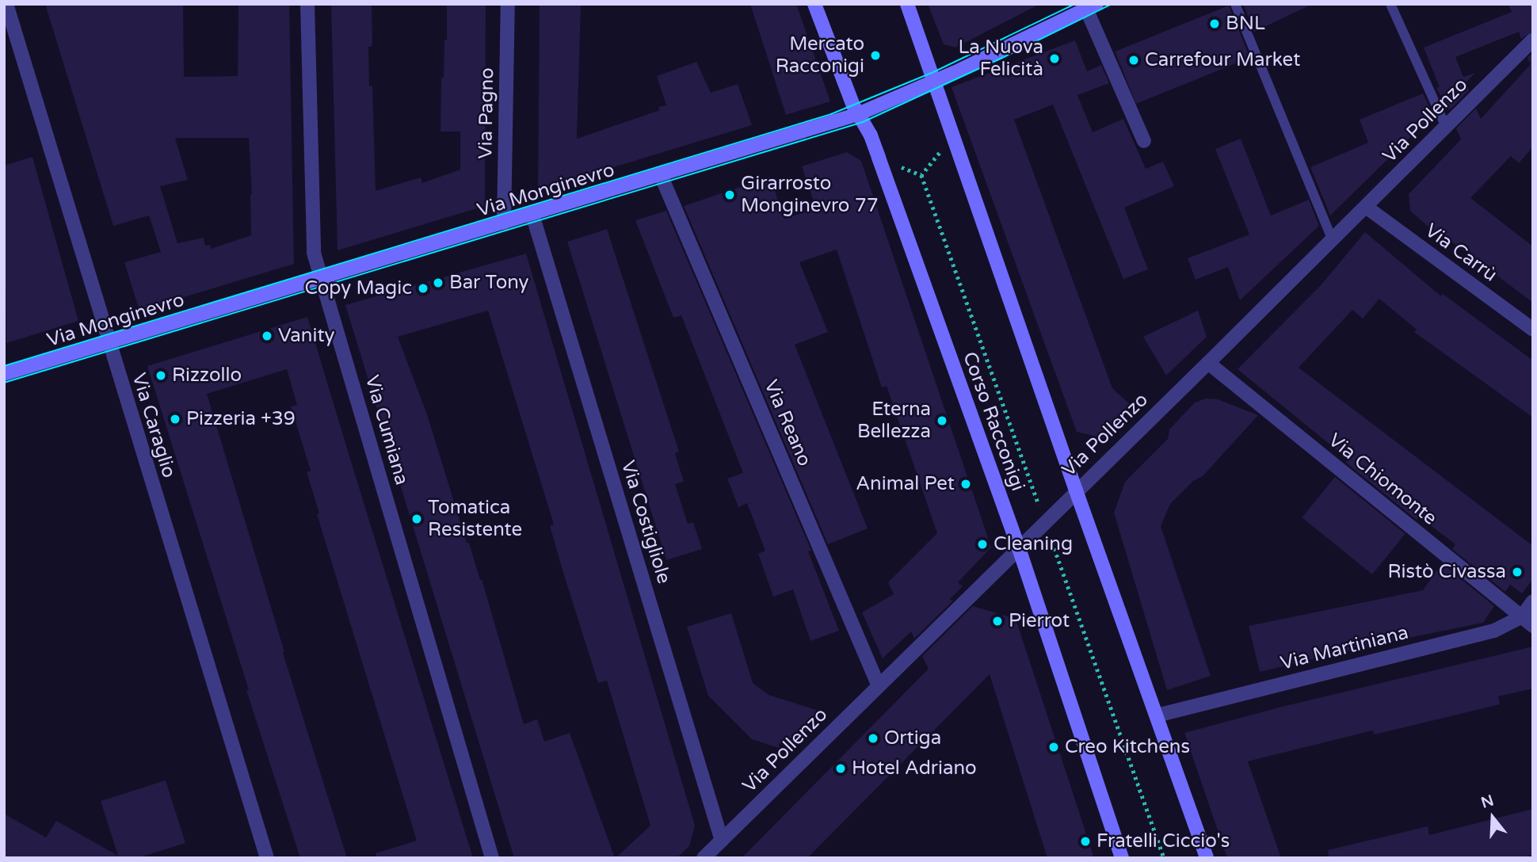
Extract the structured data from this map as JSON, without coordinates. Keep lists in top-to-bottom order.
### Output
{
  "streets": {
    "street": [
      "Via Pagno",
      "Via Pollenzo",
      "Via Monginevro",
      "Via Carrù",
      "Corso Racconigi",
      "Via Reano",
      "Via Caraglio",
      "Via Cumiana",
      "Via Chiomonte",
      "Via Costigliole",
      "Via Martiniana"
    ]
  },
  "crossings": [
    ["Via Pagno", "Via Monginevro"],
    ["Via Pollenzo", "Via Carrù"],
    ["Via Pollenzo", "Corso Racconigi"],
    ["Via Pollenzo", "Via Reano"],
    ["Via Pollenzo", "Via Chiomonte"],
    ["Via Pollenzo", "Via Costigliole"],
    ["Via Monginevro", "Corso Racconigi"],
    ["Via Monginevro", "Via Reano"],
    ["Via Monginevro", "Via Caraglio"],
    ["Via Monginevro", "Via Cumiana"],
    ["Via Monginevro", "Via Costigliole"],
    ["Via Chiomonte", "Via Martiniana"]
  ],
  "places": [
    "BNL",
    "Mercato Racconigi",
    "La Nuova Felicità",
    "Carrefour Market",
    "Girarrosto Monginevro 77",
    "Bar Tony",
    "Copy Magic",
    "Vanity",
    "Rizzollo",
    "Pizzeria +39",
    "Eterna Bellezza",
    "Animal Pet",
    "Tomatica Resistente",
    "Cleaning",
    "Ristò Civassa",
    "Pierrot",
    "Ortiga",
    "Creo Kitchens",
    "Hotel Adriano",
    "Fratelli Ciccio's"
  ],
  "north": "top"
}
